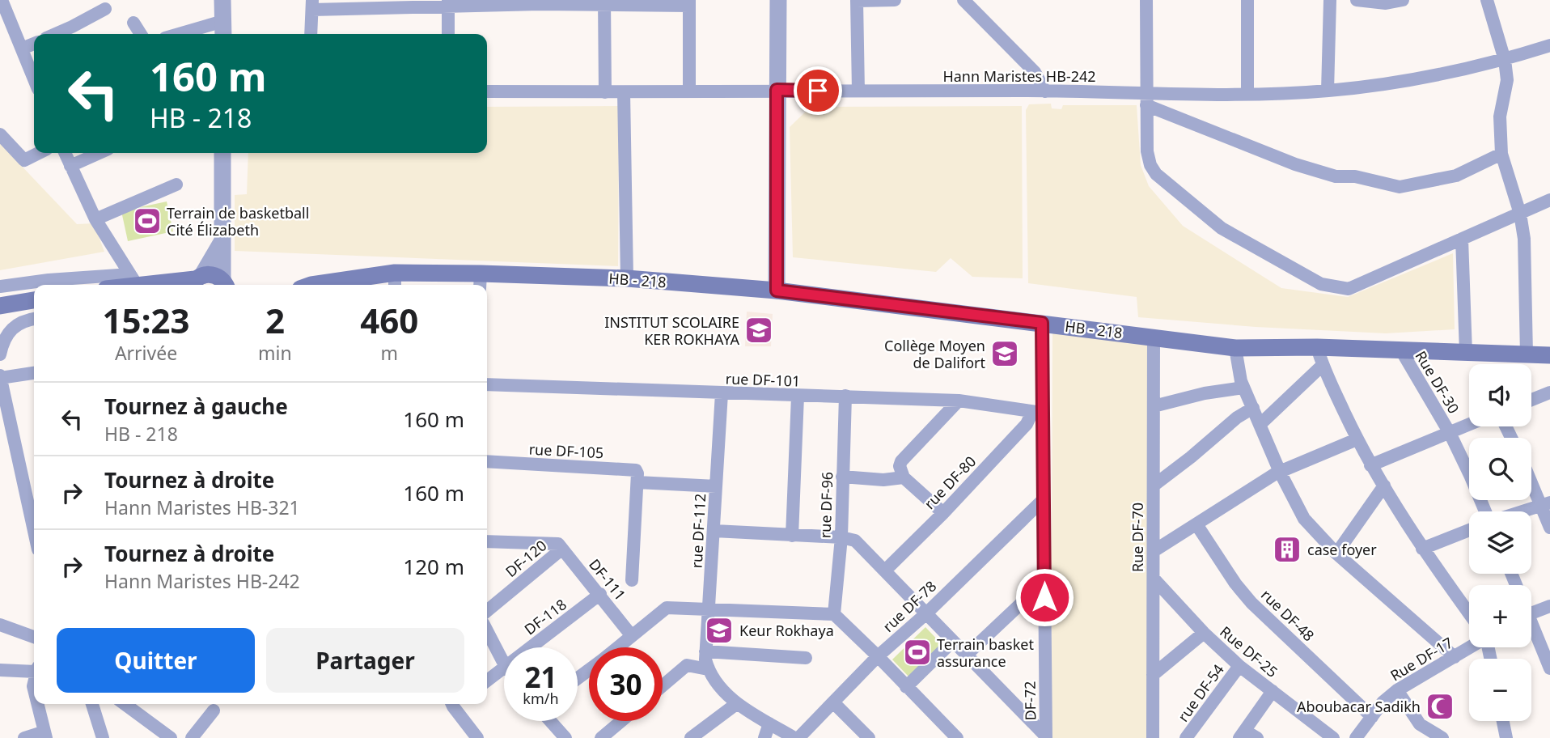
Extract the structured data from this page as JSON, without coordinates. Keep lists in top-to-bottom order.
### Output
{
  "streets": {
    "main road": ["HB - 218"],
    "street": [
      "Hann Maristes HB-242",
      "rue DF-101",
      "Rue DF-30",
      "rue DF-105",
      "rue DF-80",
      "rue DF-96",
      "rue DF-112",
      "Rue DF-70",
      "DF-120",
      "DF-111",
      "rue DF-78",
      "rue DF-48",
      "DF-118",
      "Rue DF-25",
      "Rue DF-17",
      "rue DF-54",
      "DF-72"
    ]
  },
  "crossings": [
    ["HB - 218", "Rue DF-30"],
    ["HB - 218", "Rue DF-70"],
    ["HB - 218", "DF-72"],
    ["rue DF-101", "rue DF-80"],
    ["rue DF-101", "rue DF-96"],
    ["rue DF-101", "rue DF-112"],
    ["rue DF-101", "DF-72"],
    ["rue DF-80", "DF-72"],
    ["Rue DF-70", "Rue DF-25"],
    ["DF-120", "DF-111"],
    ["DF-111", "DF-118"],
    ["rue DF-78", "DF-72"],
    ["rue DF-48", "Rue DF-17"],
    ["Rue DF-25", "rue DF-54"]
  ],
  "places": {
    "sports": ["Terrain de basketball Cité Élizabeth", "Terrain basket assurance"],
    "school or university": ["INSTITUT SCOLAIRE KER ROKHAYA", "Collège Moyen de Dalifort", "Keur Rokhaya"],
    "building": ["case foyer"],
    "mosque": ["Aboubacar Sadikh"]
  },
  "page": {
    "turn": ["160 m", "HB - 218"],
    "eta": [
      "15:23",
      "Arrivée",
      "2",
      "min",
      "460",
      "m"
    ],
    "map_buttons": ["+", "−"],
    "list": [
      {
        "name": "Tournez à gauche",
        "note": "HB - 218",
        "value": "160 m"
      },
      {
        "name": "Tournez à droite",
        "note": "Hann Maristes HB-321",
        "value": "160 m"
      },
      {
        "name": "Tournez à droite",
        "note": "Hann Maristes HB-242",
        "value": "120 m"
      }
    ],
    "buttons": ["Quitter", "Partager"],
    "speed": "21 km/h",
    "limit": "30"
  }
}
